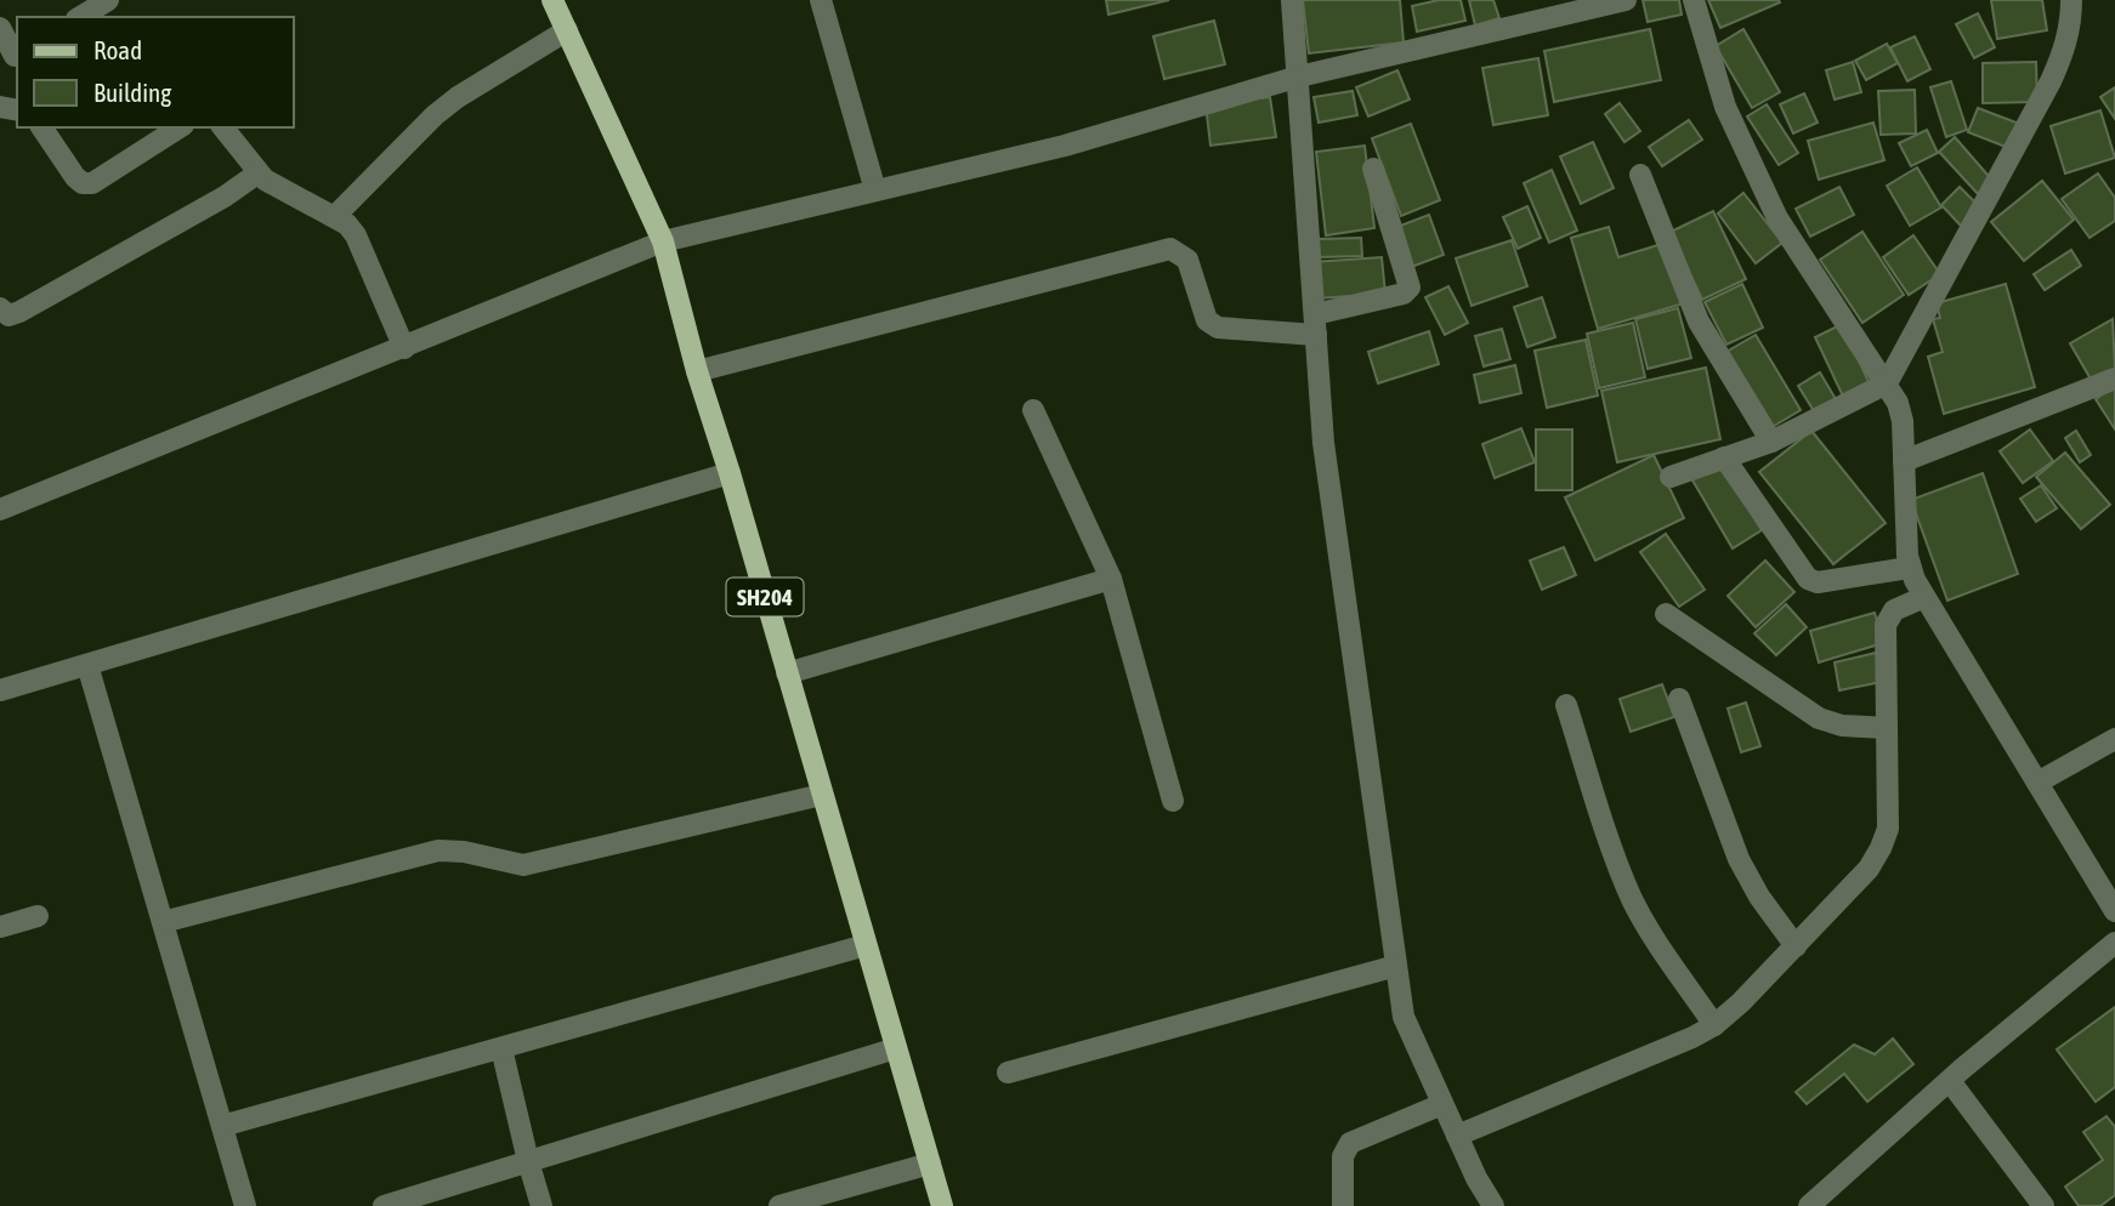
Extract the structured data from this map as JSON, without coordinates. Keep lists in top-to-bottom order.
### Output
{
  "streets": {
    "main road": ["SH204"]
  },
  "legend": ["Road", "Building"]
}
